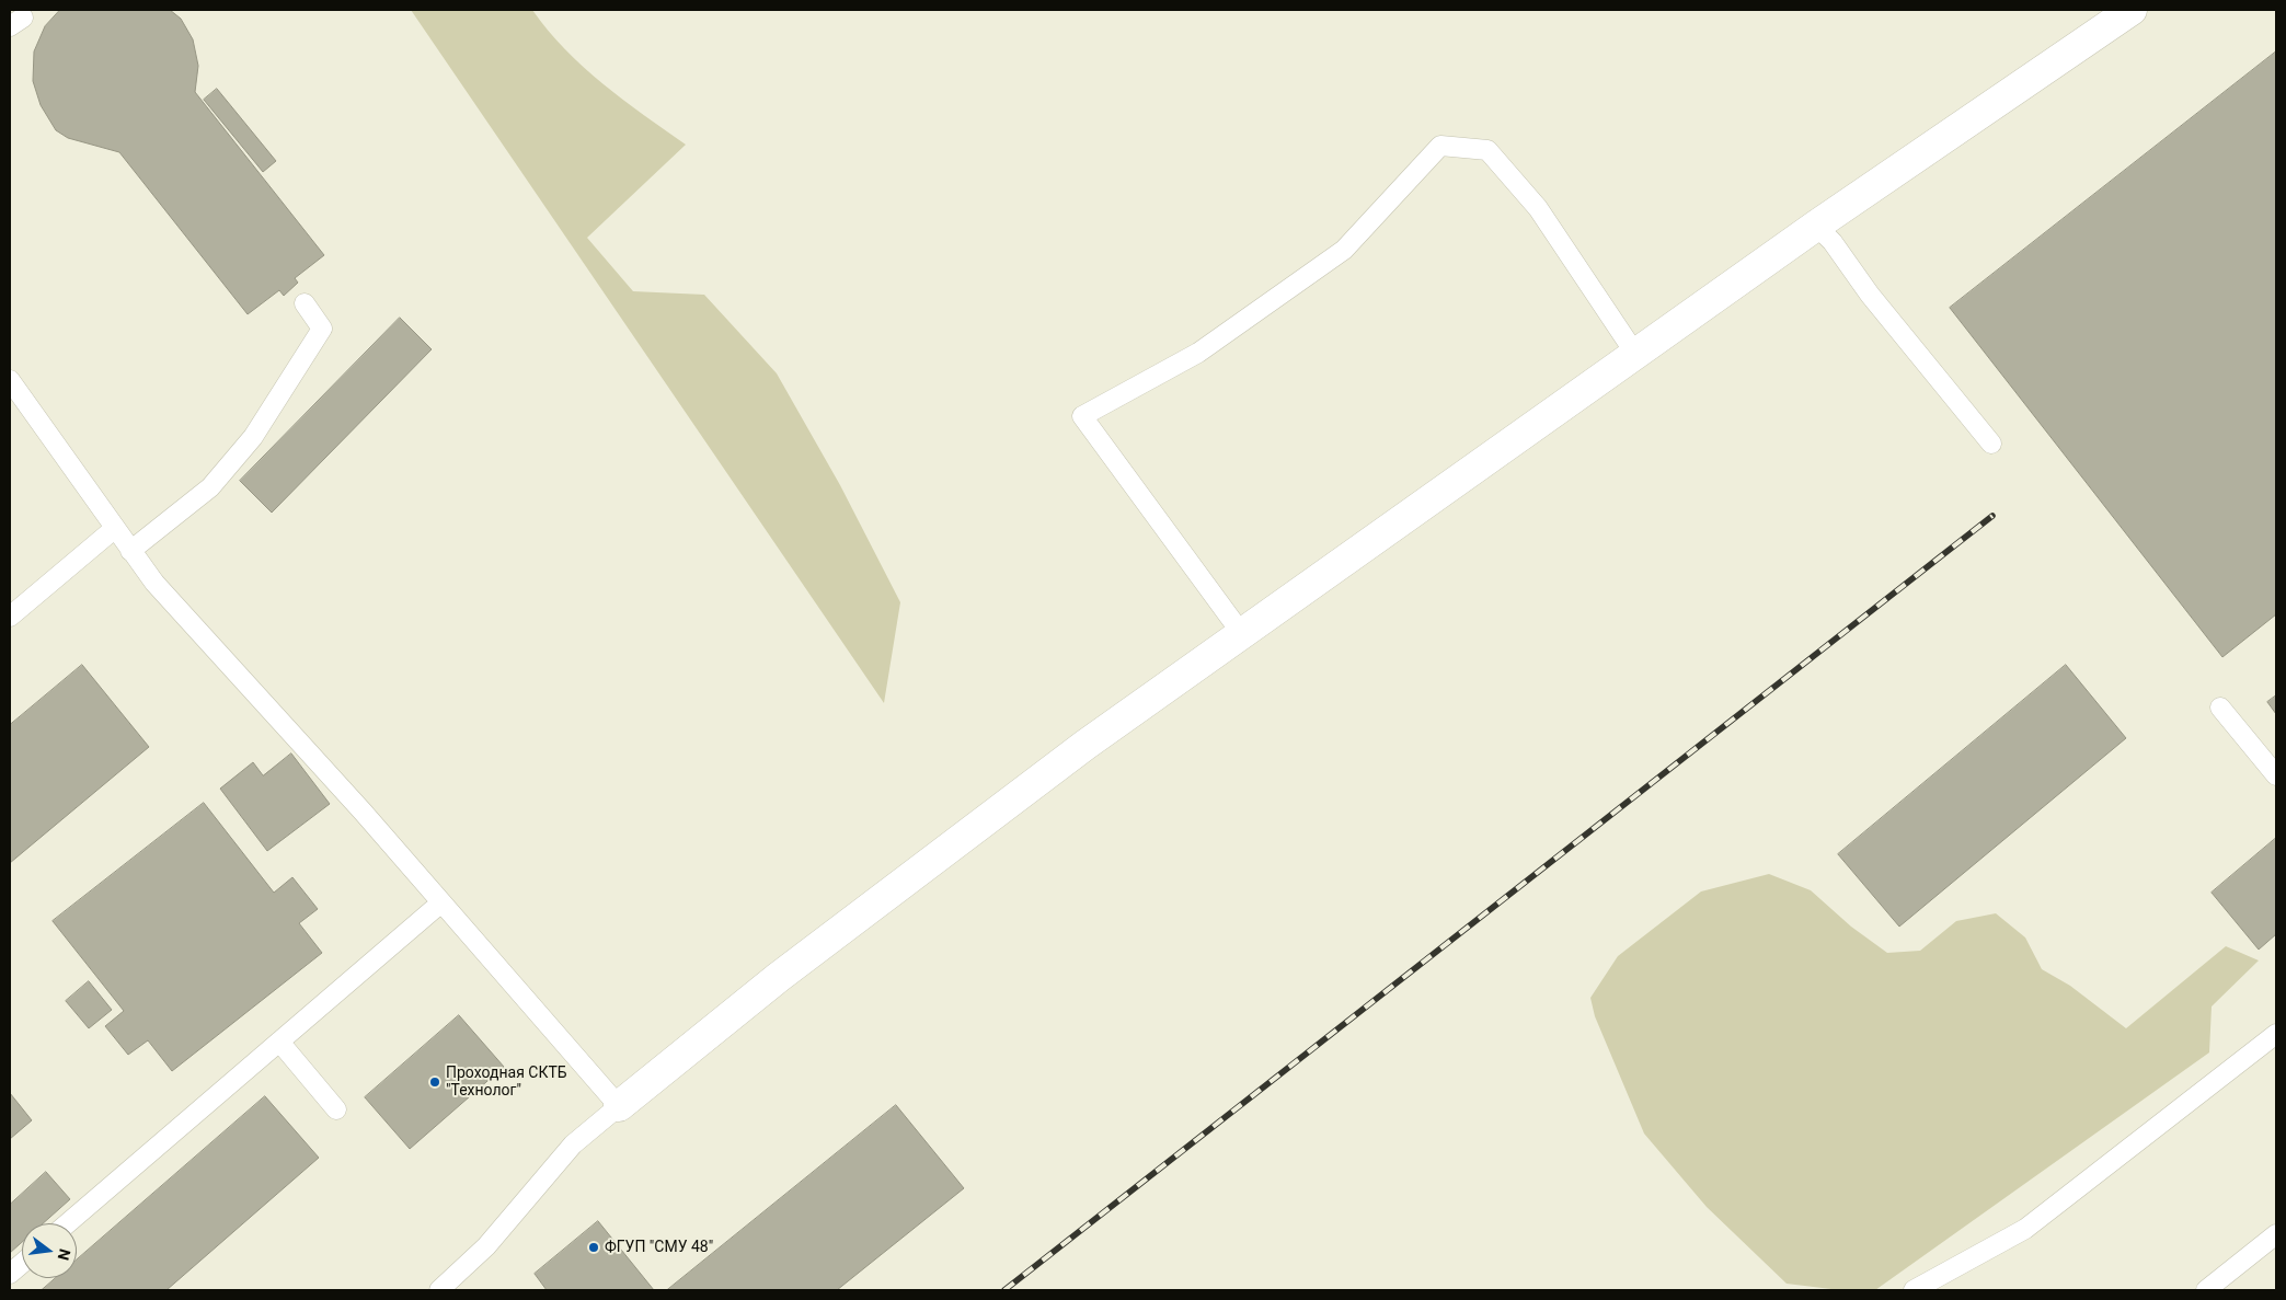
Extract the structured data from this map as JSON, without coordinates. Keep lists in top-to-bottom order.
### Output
{
  "places": ["Проходная СКТБ \"Технолог\"", "ФГУП \"СМУ 48\""],
  "north": "right"
}
